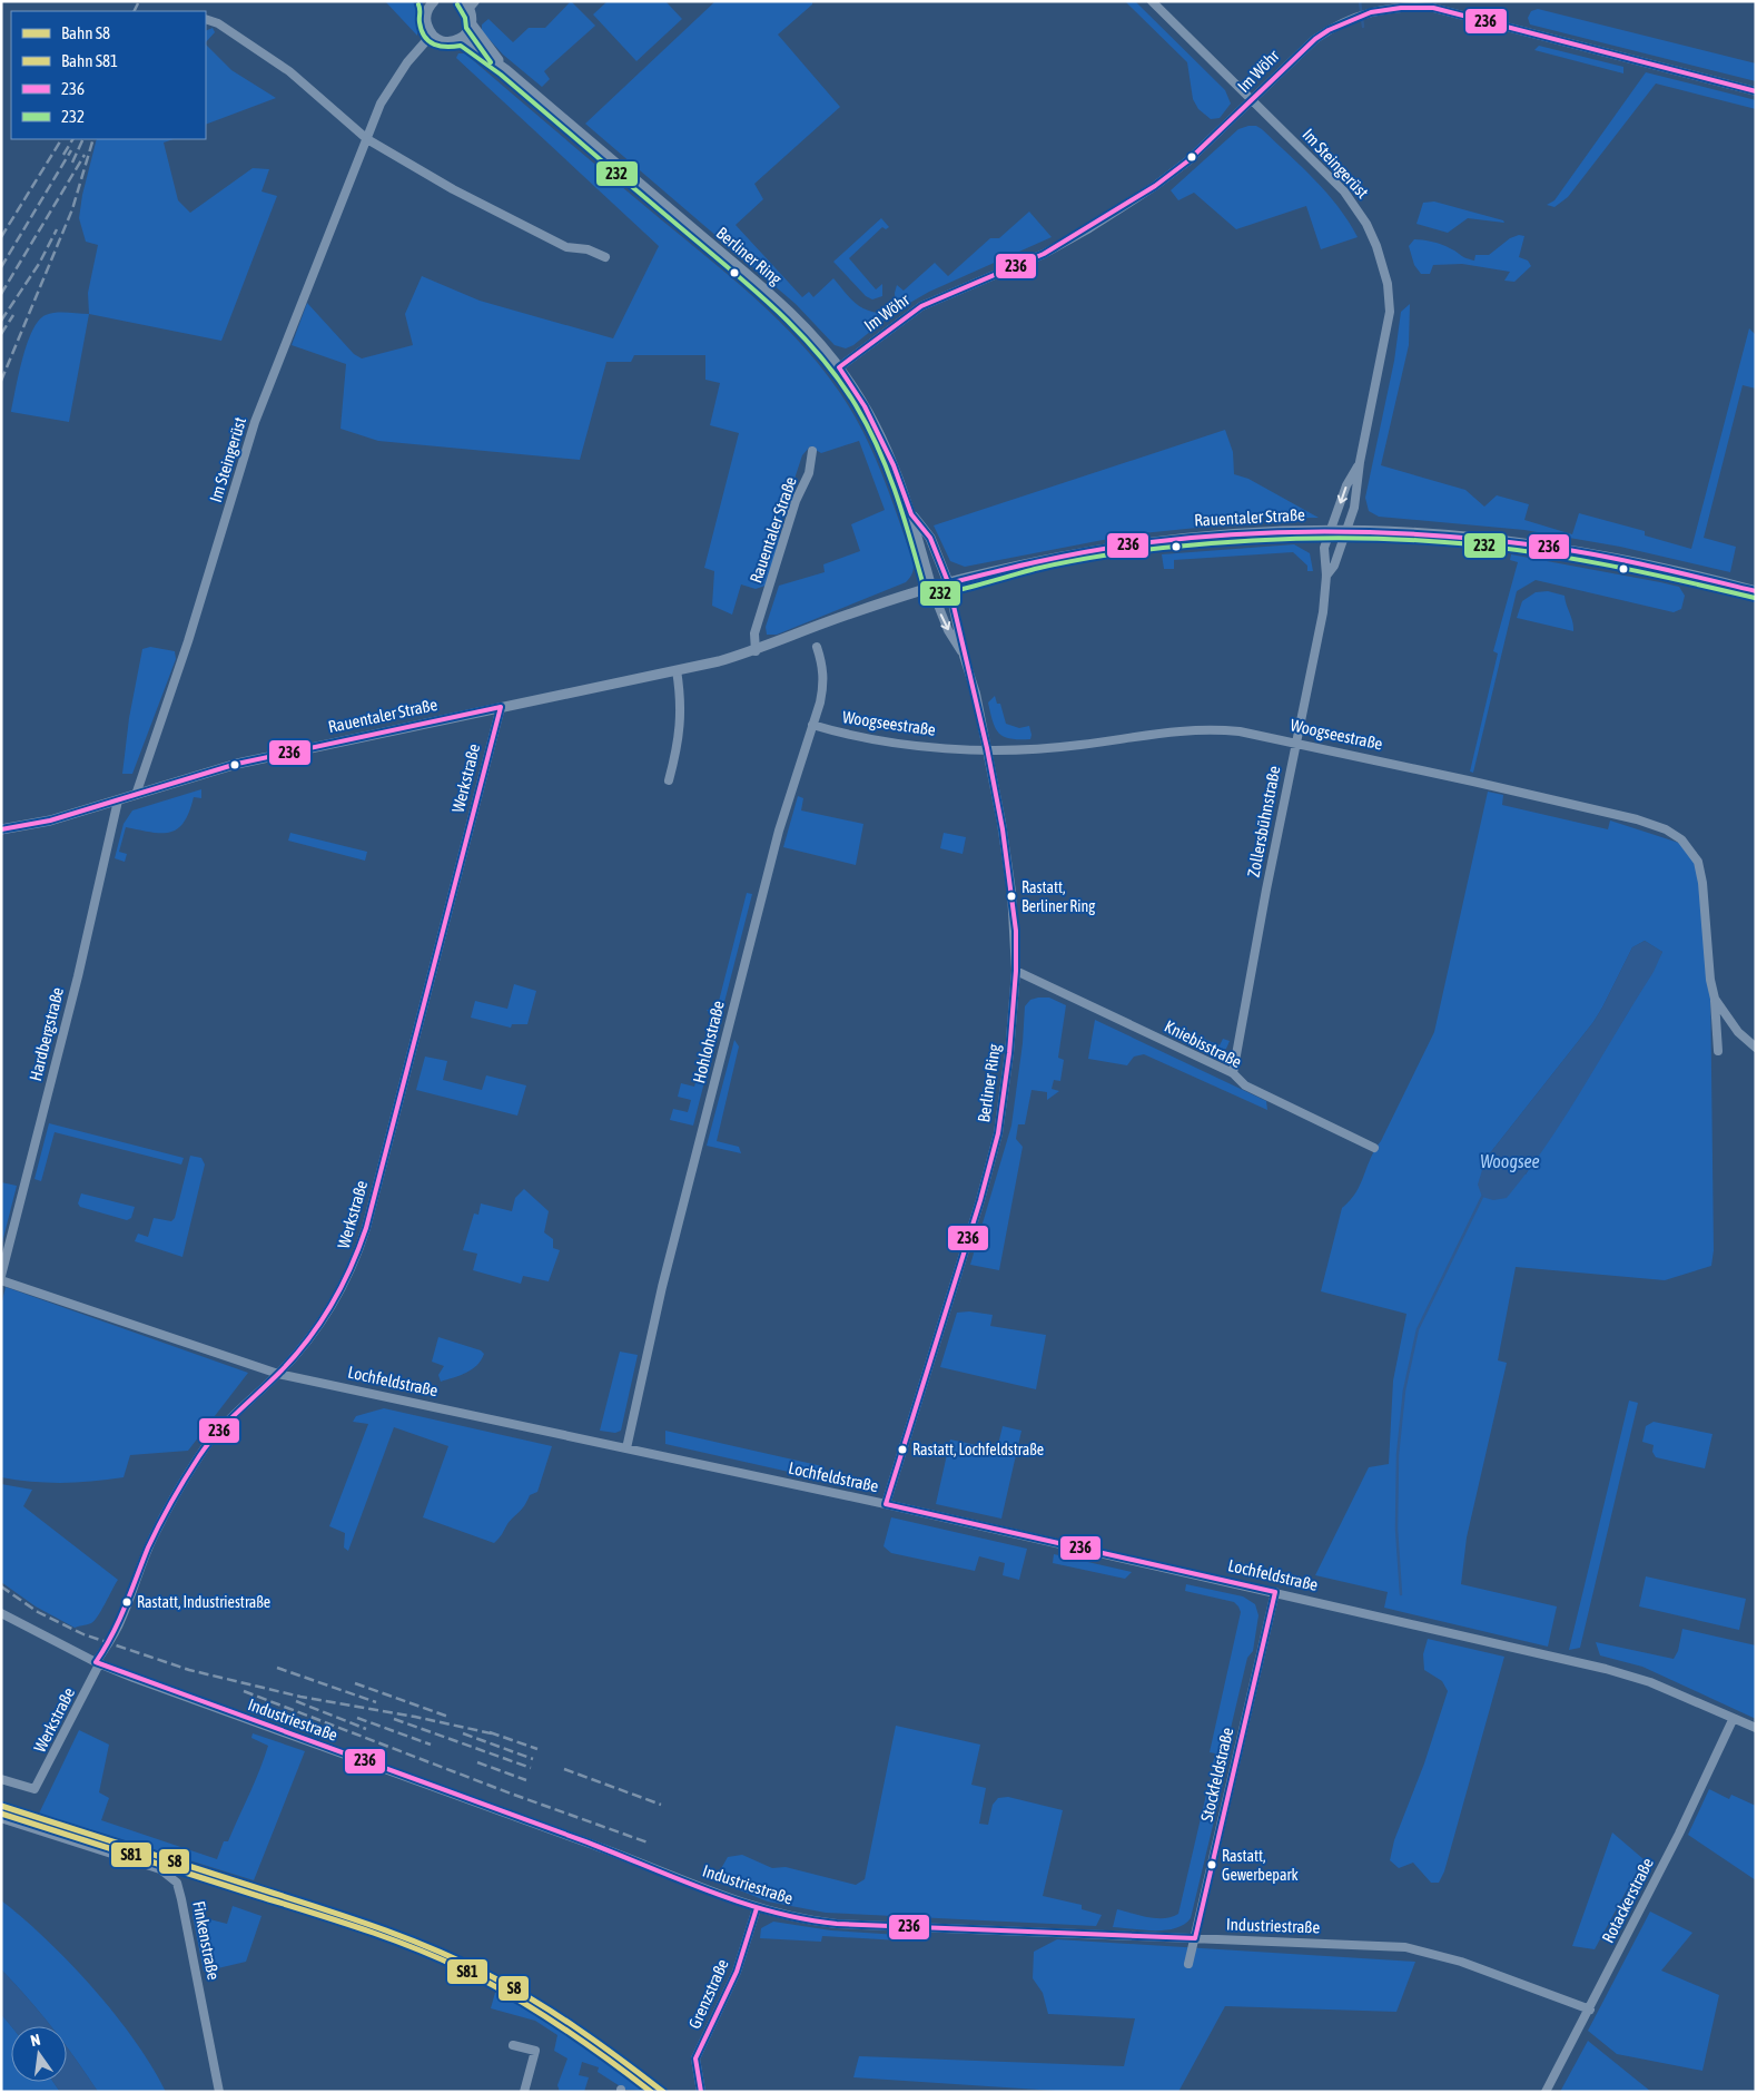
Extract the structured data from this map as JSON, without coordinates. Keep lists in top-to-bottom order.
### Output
{
  "streets": {
    "street": [
      "Im Wöhr",
      "Im Steingerüst",
      "Berliner Ring",
      "Rauentaler Straße",
      "Woogseestraße",
      "Werkstraße",
      "Zollersbühnstraße",
      "Hardbergstraße",
      "Hohlohstraße",
      "Kniebisstraße",
      "Lochfeldstraße",
      "Industriestraße",
      "Stockfeldstraße",
      "Rotackerstraße",
      "Finkenstraße",
      "Grenzstraße"
    ]
  },
  "crossings": [
    ["Im Wöhr", "Im Steingerüst"],
    ["Im Wöhr", "Berliner Ring"],
    ["Im Steingerüst", "Rauentaler Straße"],
    ["Im Steingerüst", "Zollersbühnstraße"],
    ["Berliner Ring", "Rauentaler Straße"],
    ["Berliner Ring", "Woogseestraße"],
    ["Berliner Ring", "Kniebisstraße"],
    ["Berliner Ring", "Lochfeldstraße"],
    ["Rauentaler Straße", "Werkstraße"],
    ["Rauentaler Straße", "Zollersbühnstraße"],
    ["Rauentaler Straße", "Hardbergstraße"],
    ["Woogseestraße", "Zollersbühnstraße"],
    ["Woogseestraße", "Hohlohstraße"],
    ["Werkstraße", "Lochfeldstraße"],
    ["Werkstraße", "Industriestraße"],
    ["Zollersbühnstraße", "Kniebisstraße"],
    ["Hohlohstraße", "Lochfeldstraße"],
    ["Lochfeldstraße", "Stockfeldstraße"],
    ["Lochfeldstraße", "Rotackerstraße"],
    ["Industriestraße", "Stockfeldstraße"],
    ["Industriestraße", "Rotackerstraße"],
    ["Industriestraße", "Grenzstraße"]
  ],
  "water": ["Woogsee"],
  "places": [
    "Rastatt, Berliner Ring",
    "Rastatt, Lochfeldstraße",
    "Rastatt, Industriestraße",
    "Rastatt, Gewerbepark"
  ],
  "lines": [
    "transit line 232",
    "transit line 236",
    "rail line S8",
    "rail line S81"
  ],
  "legend": [
    "Bahn S8",
    "Bahn S81",
    "236",
    "232"
  ],
  "north": "top"
}
